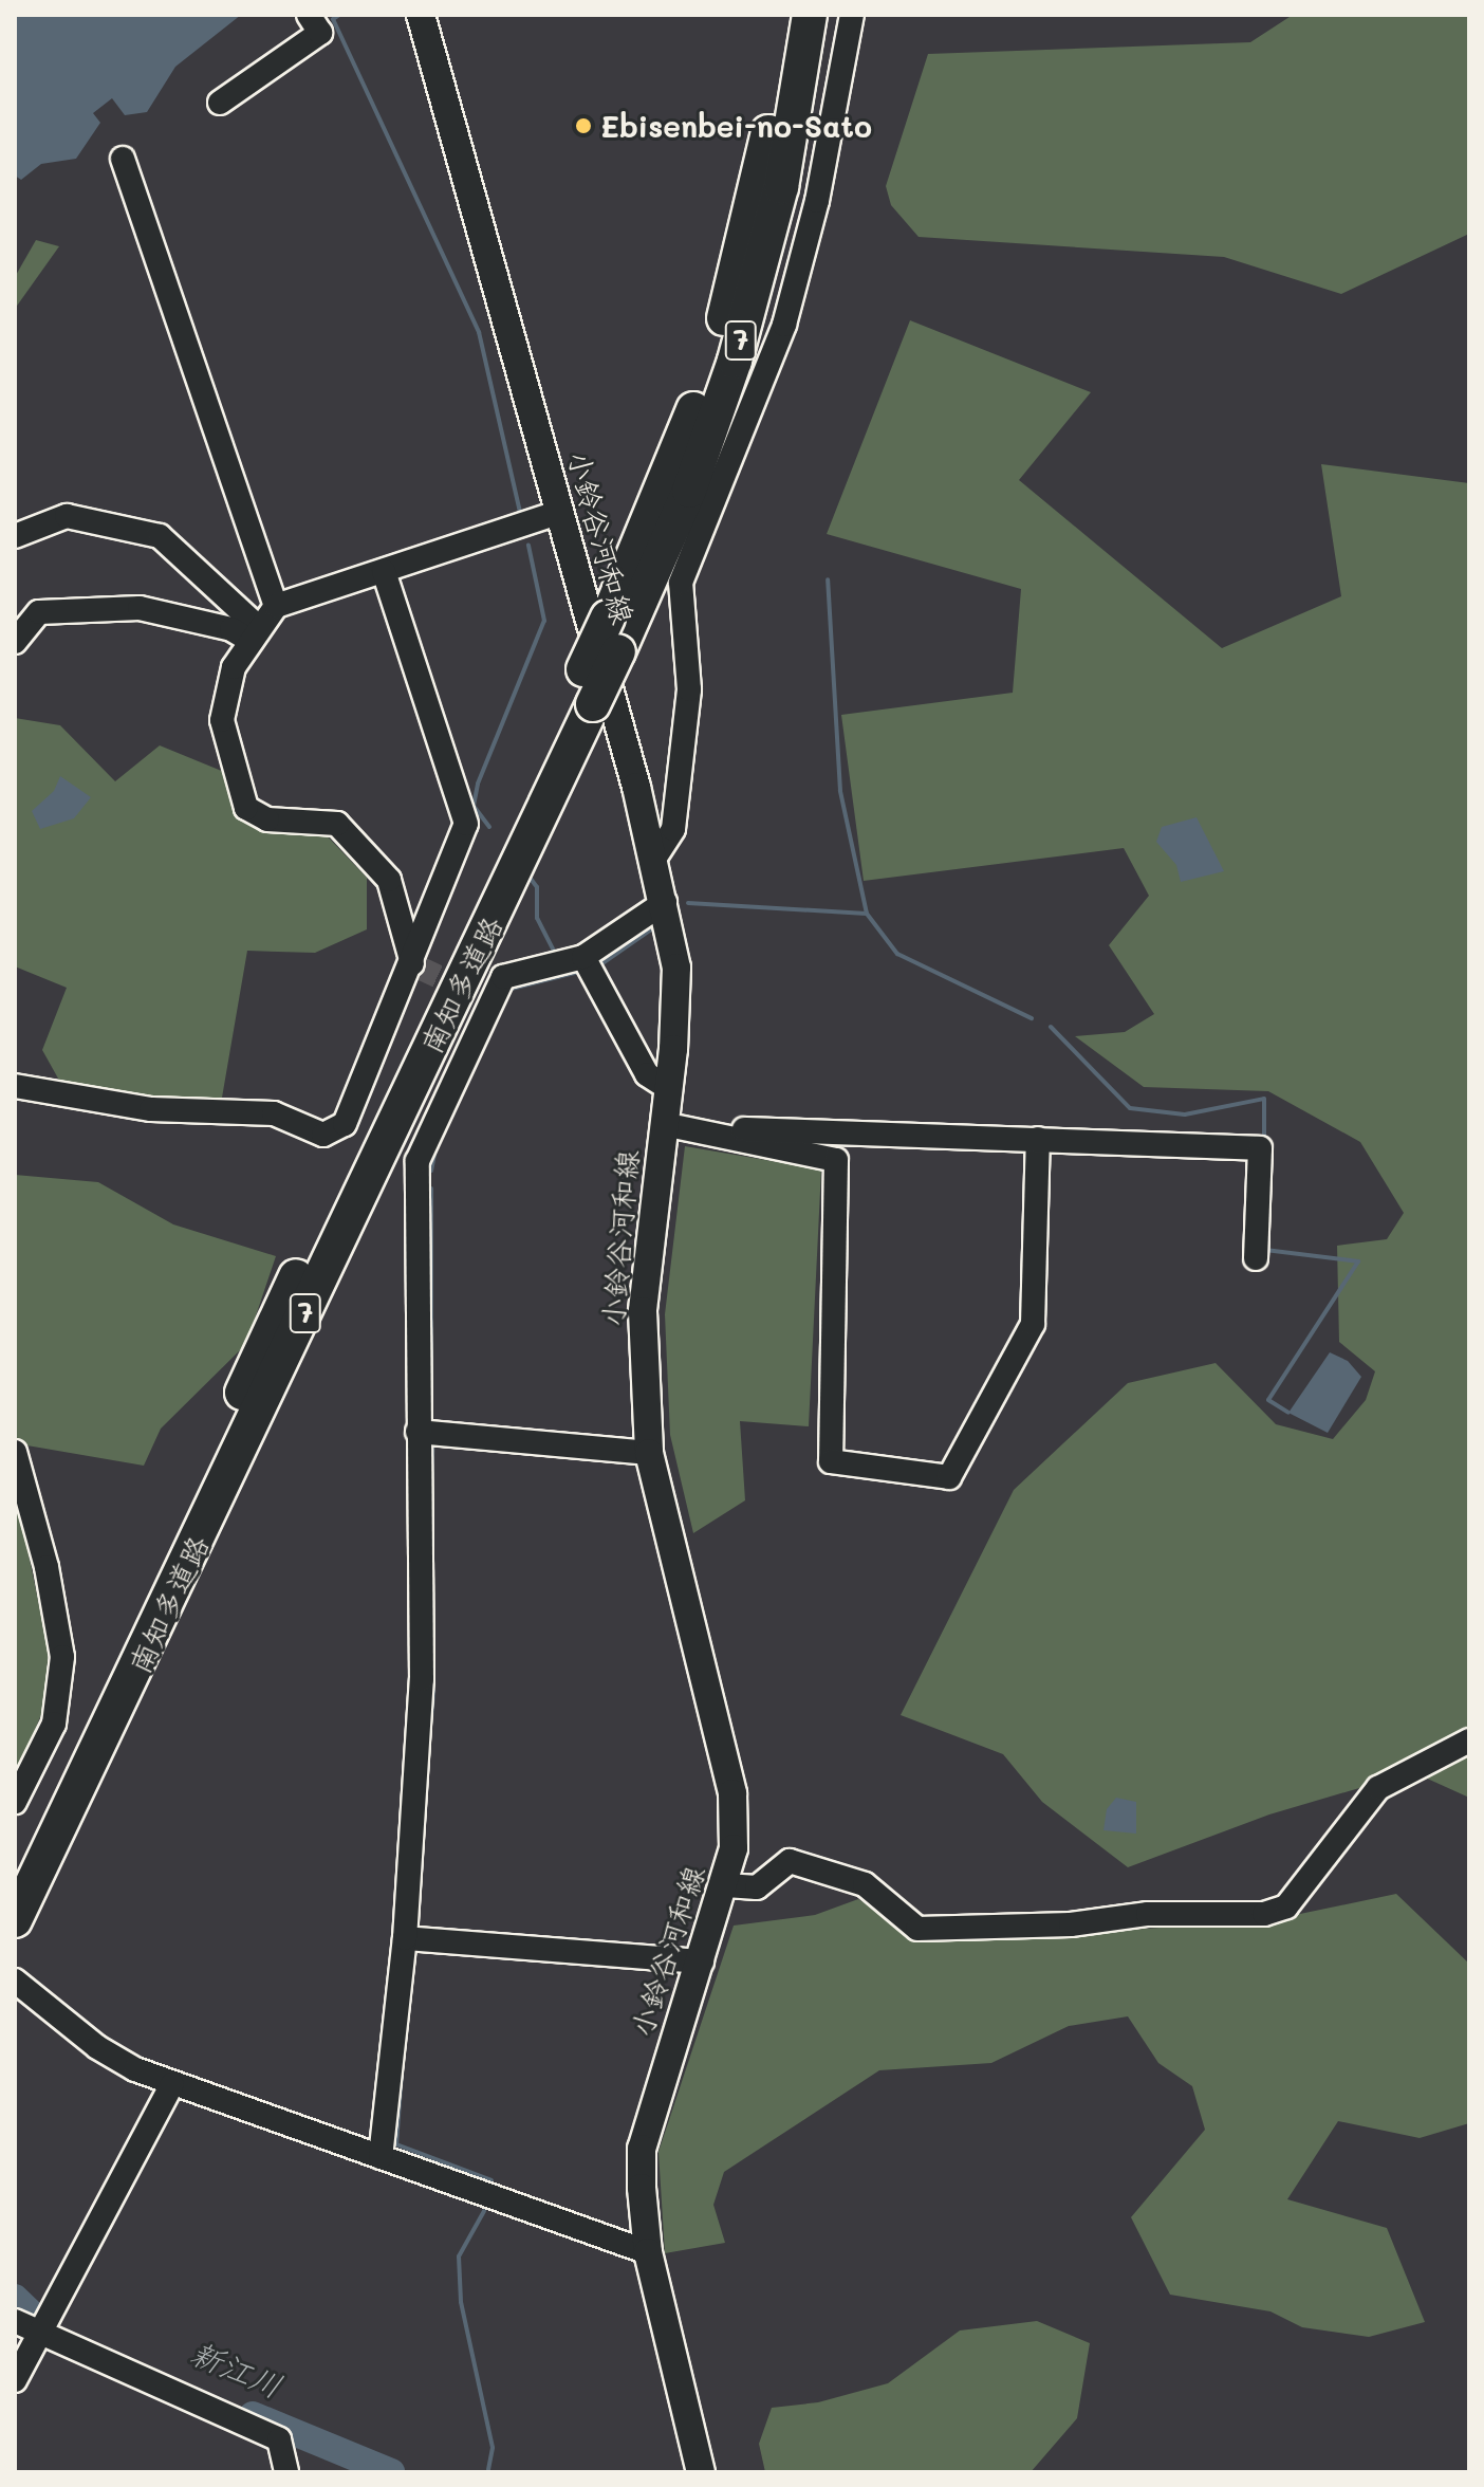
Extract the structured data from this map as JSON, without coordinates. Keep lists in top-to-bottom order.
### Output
{
  "streets": {
    "highway": ["7", "南知多道路"],
    "main road": ["小鈴谷河和線"]
  },
  "water": ["新江川"],
  "places": ["Ebisenbei-no-Sato"]
}
